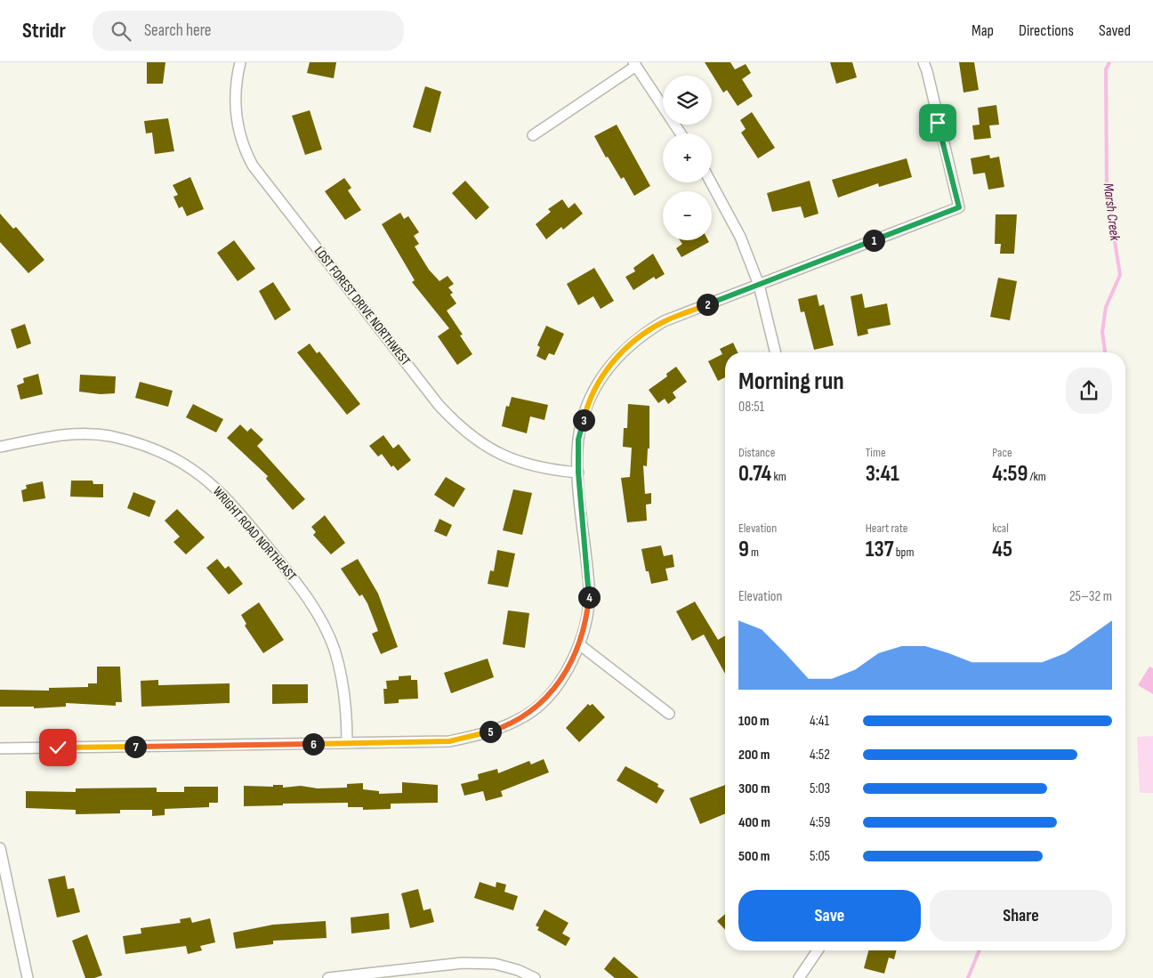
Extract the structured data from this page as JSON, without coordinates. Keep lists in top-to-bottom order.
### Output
{
  "streets": {
    "street": ["LOST FOREST DRIVE NORTHWEST", "WRIGHT ROAD NORTHEAST"]
  },
  "water": ["Marsh Creek"],
  "page": {
    "header": "Stridr",
    "search": "Search here",
    "nav": ["Map", "Directions", "Saved"],
    "map_buttons": ["+", "−"],
    "pins": [
      "1",
      "2",
      "3",
      "4",
      "5",
      "6",
      "7"
    ],
    "heading": ["Morning run", "08:51"],
    "stats": [
      ["Distance", "0.74 km"],
      ["Time", "3:41"],
      ["Pace", "4:59 /km"],
      ["Elevation", "9 m"],
      ["Heart rate", "137 bpm"],
      ["kcal", "45"]
    ],
    "chart": ["Elevation", "25–32 m"],
    "list": [
      {
        "name": "100 m",
        "note": "4:41"
      },
      {
        "name": "200 m",
        "note": "4:52"
      },
      {
        "name": "300 m",
        "note": "5:03"
      },
      {
        "name": "400 m",
        "note": "4:59"
      },
      {
        "name": "500 m",
        "note": "5:05"
      }
    ],
    "buttons": ["Save", "Share"]
  }
}
